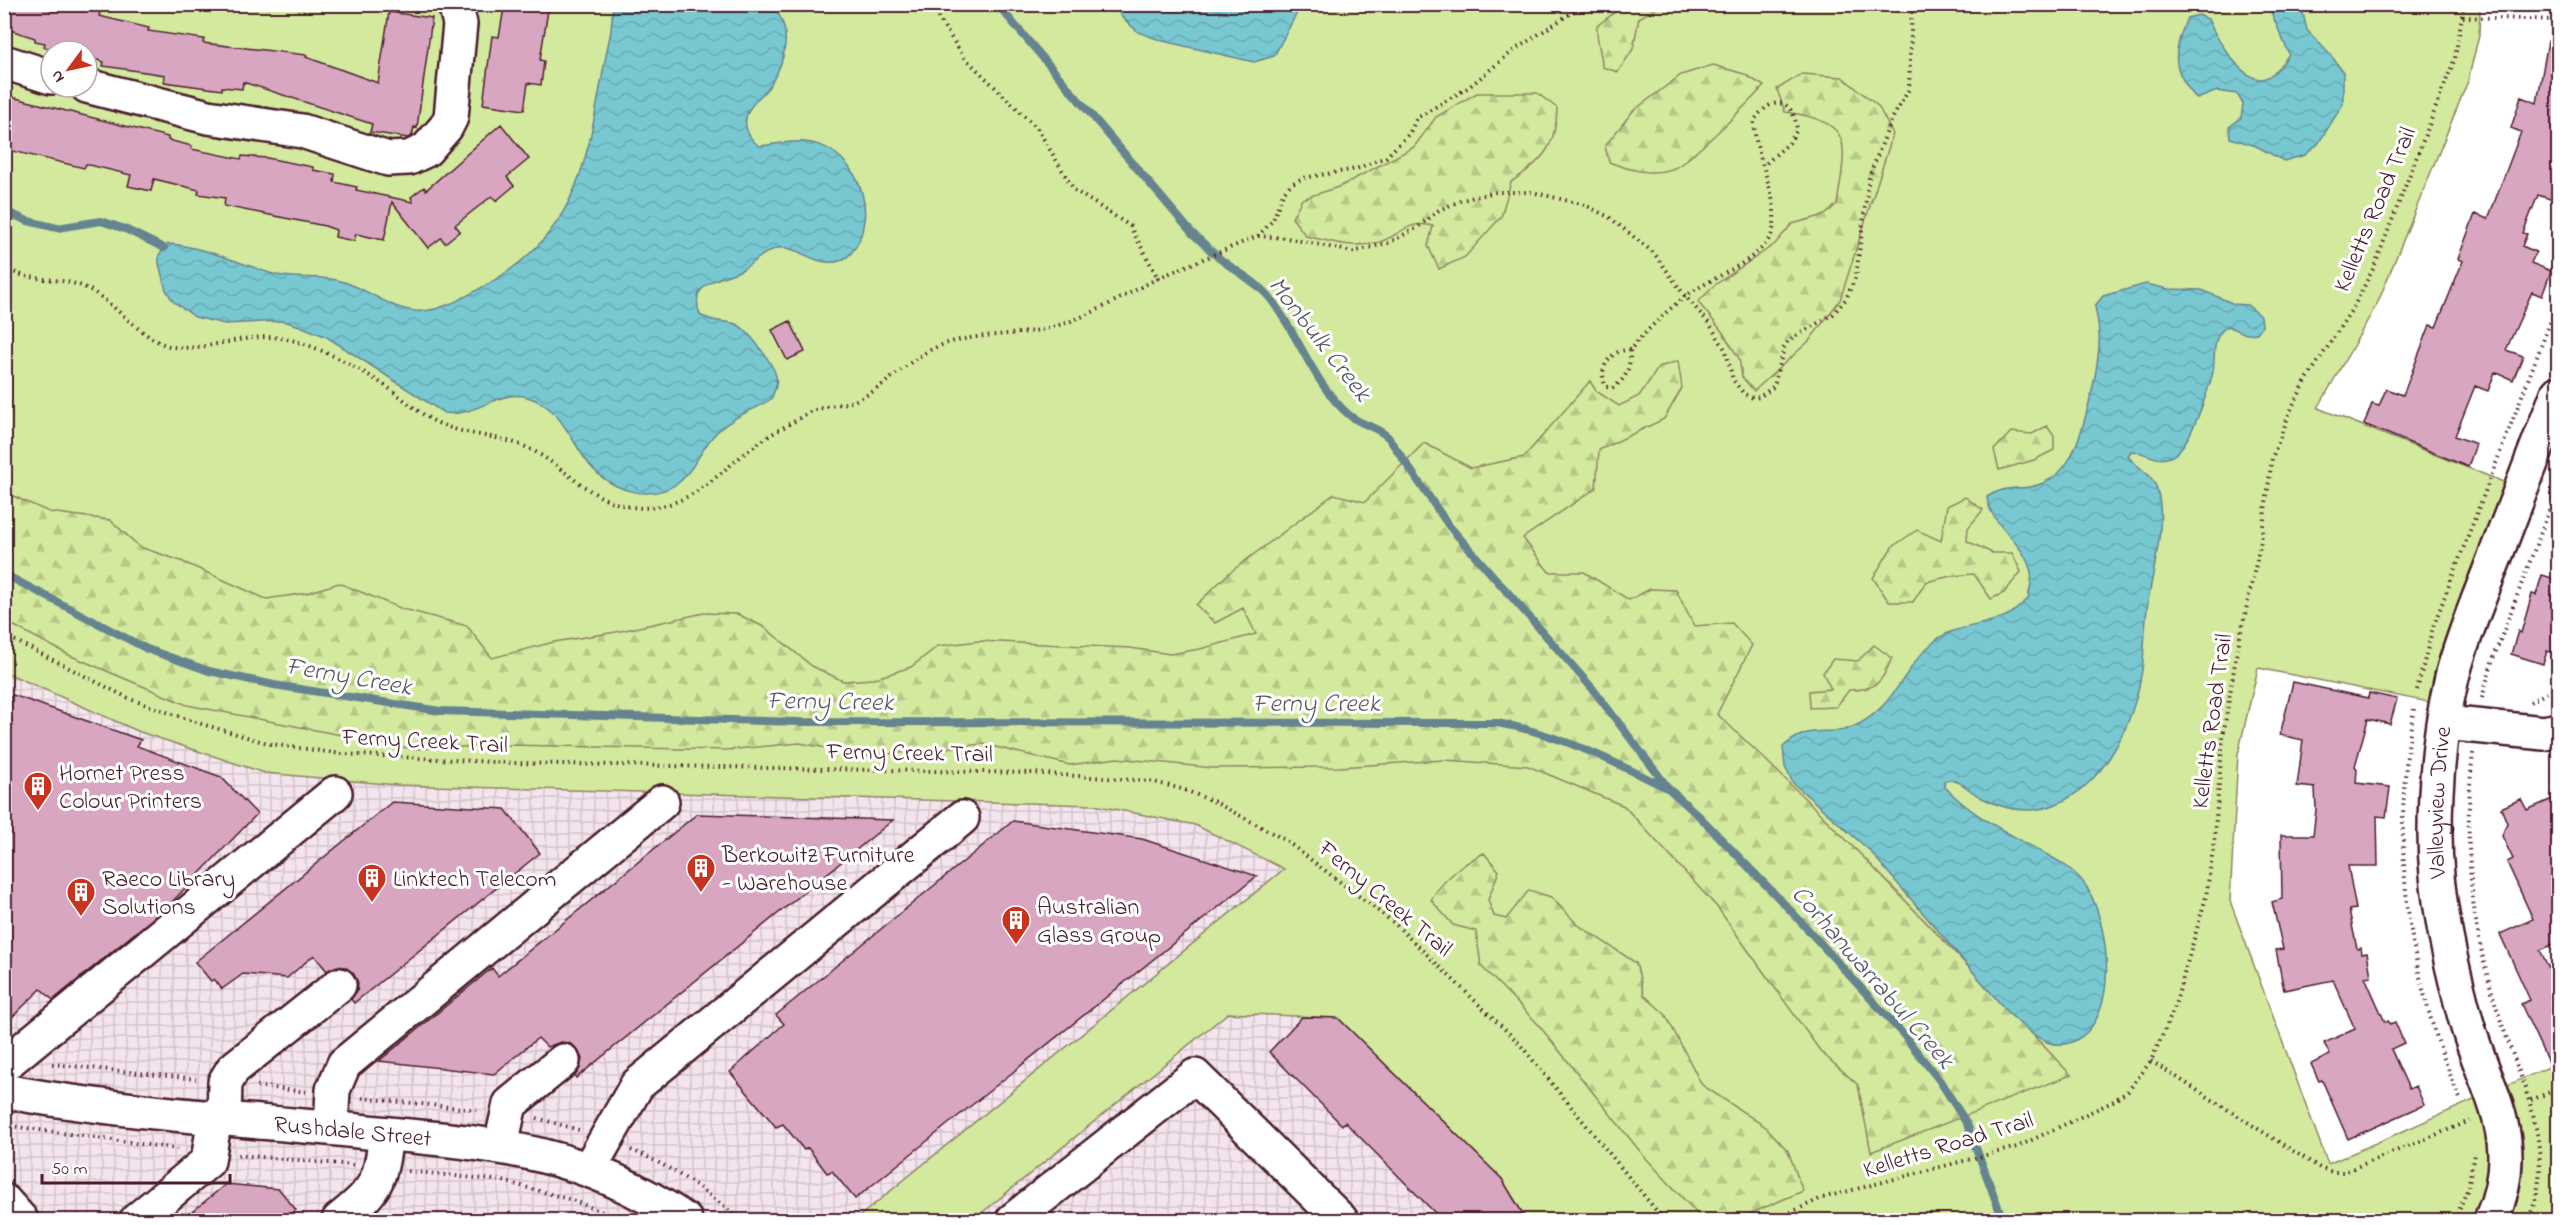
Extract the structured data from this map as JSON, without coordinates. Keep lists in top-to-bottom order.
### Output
{
  "streets": {
    "street": ["Valleyview Drive", "Rushdale Street"],
    "path": ["Kelletts Road Trail", "Ferny Creek Trail"]
  },
  "water": ["Monbulk Creek", "Ferny Creek", "Corhanwarrabul Creek"],
  "places": {
    "building": [
      "Hornet Press Colour Printers",
      "Berkowitz Furniture - Warehouse",
      "Linktech Telecom",
      "Raeco Library Solutions",
      "Australian Glass Group"
    ]
  },
  "scale_bar": "50 m",
  "north": "bottom left"
}
